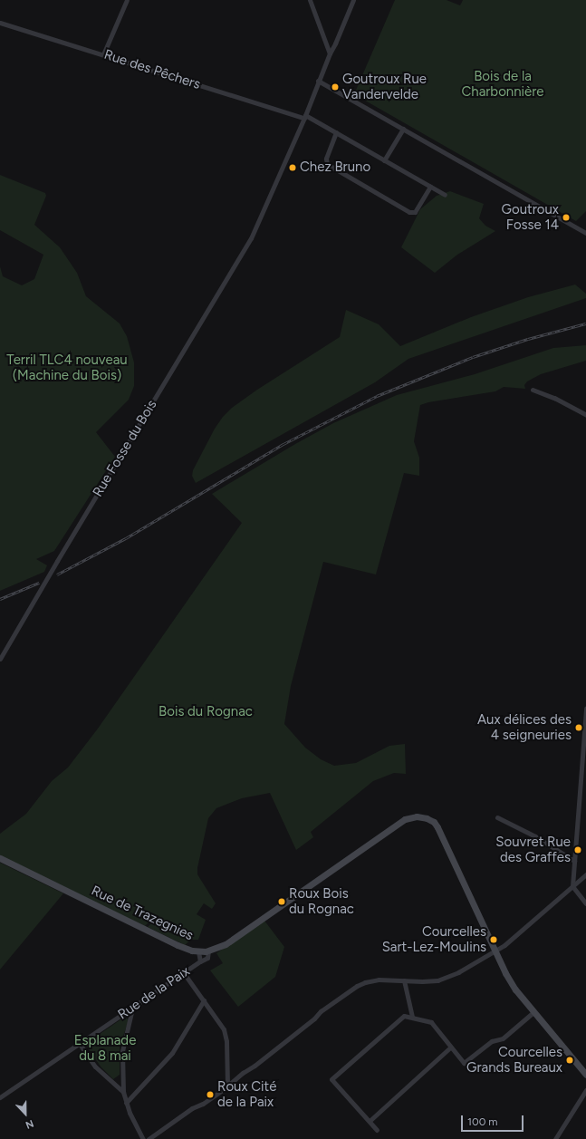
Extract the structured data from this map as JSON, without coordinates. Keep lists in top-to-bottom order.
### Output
{
  "streets": {
    "main road": ["Rue de Trazegnies"],
    "street": ["Rue des Pêchers", "Rue Fosse du Bois", "Rue de la Paix"]
  },
  "crossings": [
    ["Rue des Pêchers", "Rue Fosse du Bois"],
    ["Rue de Trazegnies", "Rue de la Paix"]
  ],
  "parks": [
    "Bois de la Charbonnière",
    "Terril TLC4 nouveau (Machine du Bois)",
    "Bois du Rognac",
    "Esplanade du 8 mai"
  ],
  "places": [
    "Goutroux Rue Vandervelde",
    "Chez Bruno",
    "Goutroux Fosse 14",
    "Aux délices des 4 seigneuries",
    "Souvret Rue des Graffes",
    "Roux Bois du Rognac",
    "Courcelles Sart-Lez-Moulins",
    "Courcelles Grands Bureaux",
    "Roux Cité de la Paix"
  ],
  "scale_bar": "100 m",
  "north": "bottom"
}
